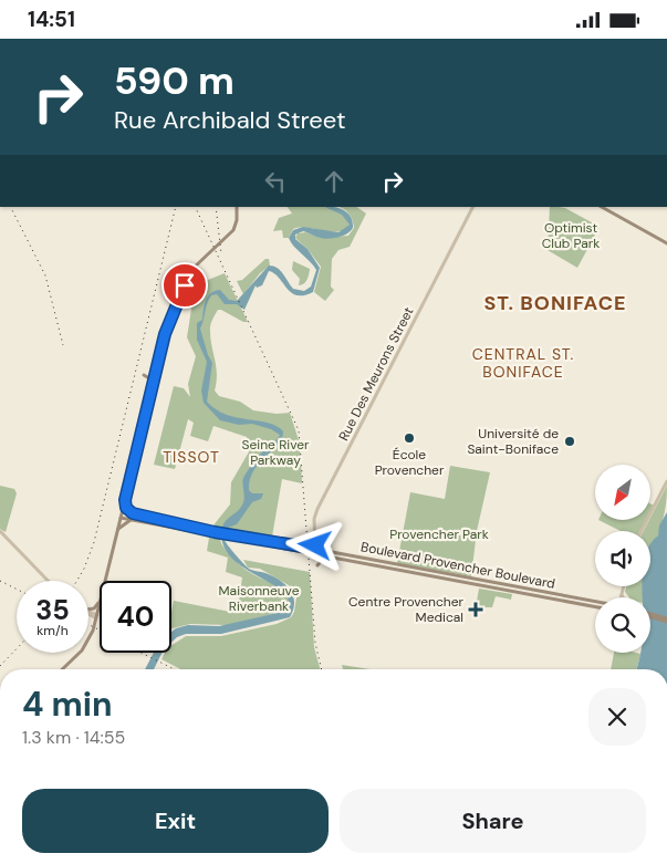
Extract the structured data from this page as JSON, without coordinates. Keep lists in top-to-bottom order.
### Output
{
  "streets": {
    "main road": ["Rue Des Meurons Street", "Boulevard Provencher Boulevard"]
  },
  "crossings": [
    ["Rue Des Meurons Street", "Boulevard Provencher Boulevard"]
  ],
  "districts": ["ST. BONIFACE", "CENTRAL ST. BONIFACE", "TISSOT"],
  "parks": [
    "Optimist Club Park",
    "Seine River Parkway",
    "Provencher Park",
    "Maisonneuve Riverbank"
  ],
  "places": {
    "other": ["École Provencher", "Université de Saint-Boniface"],
    "health": ["Centre Provencher Medical"]
  },
  "north": "bottom left",
  "page": {
    "status": "14:51",
    "turn": ["590 m", "Rue Archibald Street"],
    "speed": "35 km/h",
    "limit": "40",
    "heading": ["4 min", "1.3 km · 14:55"],
    "buttons": ["Exit", "Share"]
  }
}
